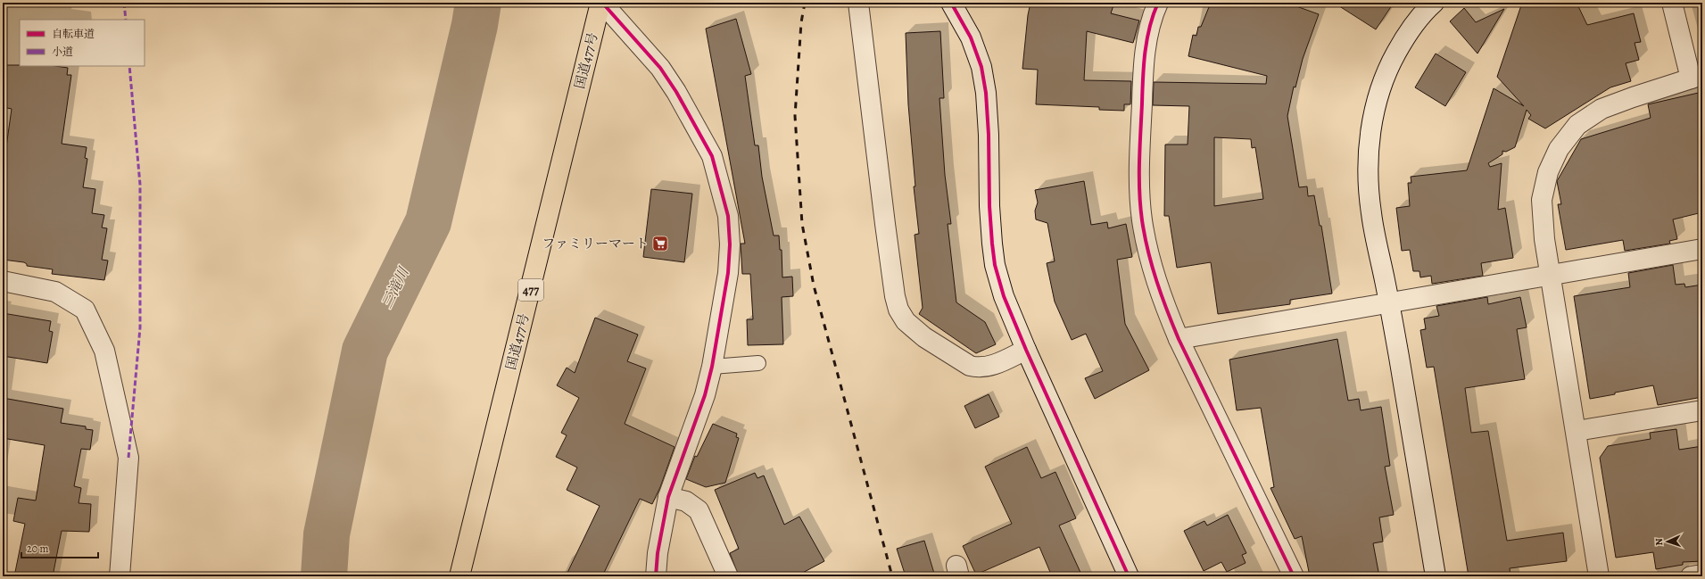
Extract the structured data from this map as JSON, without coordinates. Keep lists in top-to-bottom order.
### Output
{
  "streets": {
    "highway": ["国道477号", "477"]
  },
  "water": ["三滝川"],
  "places": {
    "supermarket": ["ファミリーマート"]
  },
  "legend": ["自転車道", "小道"],
  "scale_bar": "20 m",
  "north": "left"
}
